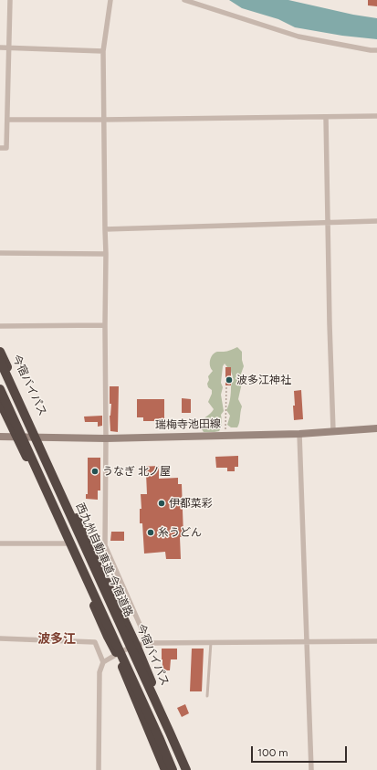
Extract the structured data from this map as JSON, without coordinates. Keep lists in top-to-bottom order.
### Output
{
  "streets": {
    "highway": ["今宿バイパス", "西九州自動車道;今宿道路"],
    "main road": ["瑞梅寺池田線"]
  },
  "crossings": [
    ["今宿バイパス", "瑞梅寺池田線"],
    ["今宿バイパス", "西九州自動車道;今宿道路"]
  ],
  "districts": ["波多江"],
  "places": [
    "波多江神社",
    "うなぎ 北ノ屋",
    "伊都菜彩",
    "糸うどん"
  ],
  "scale_bar": "100 m"
}
